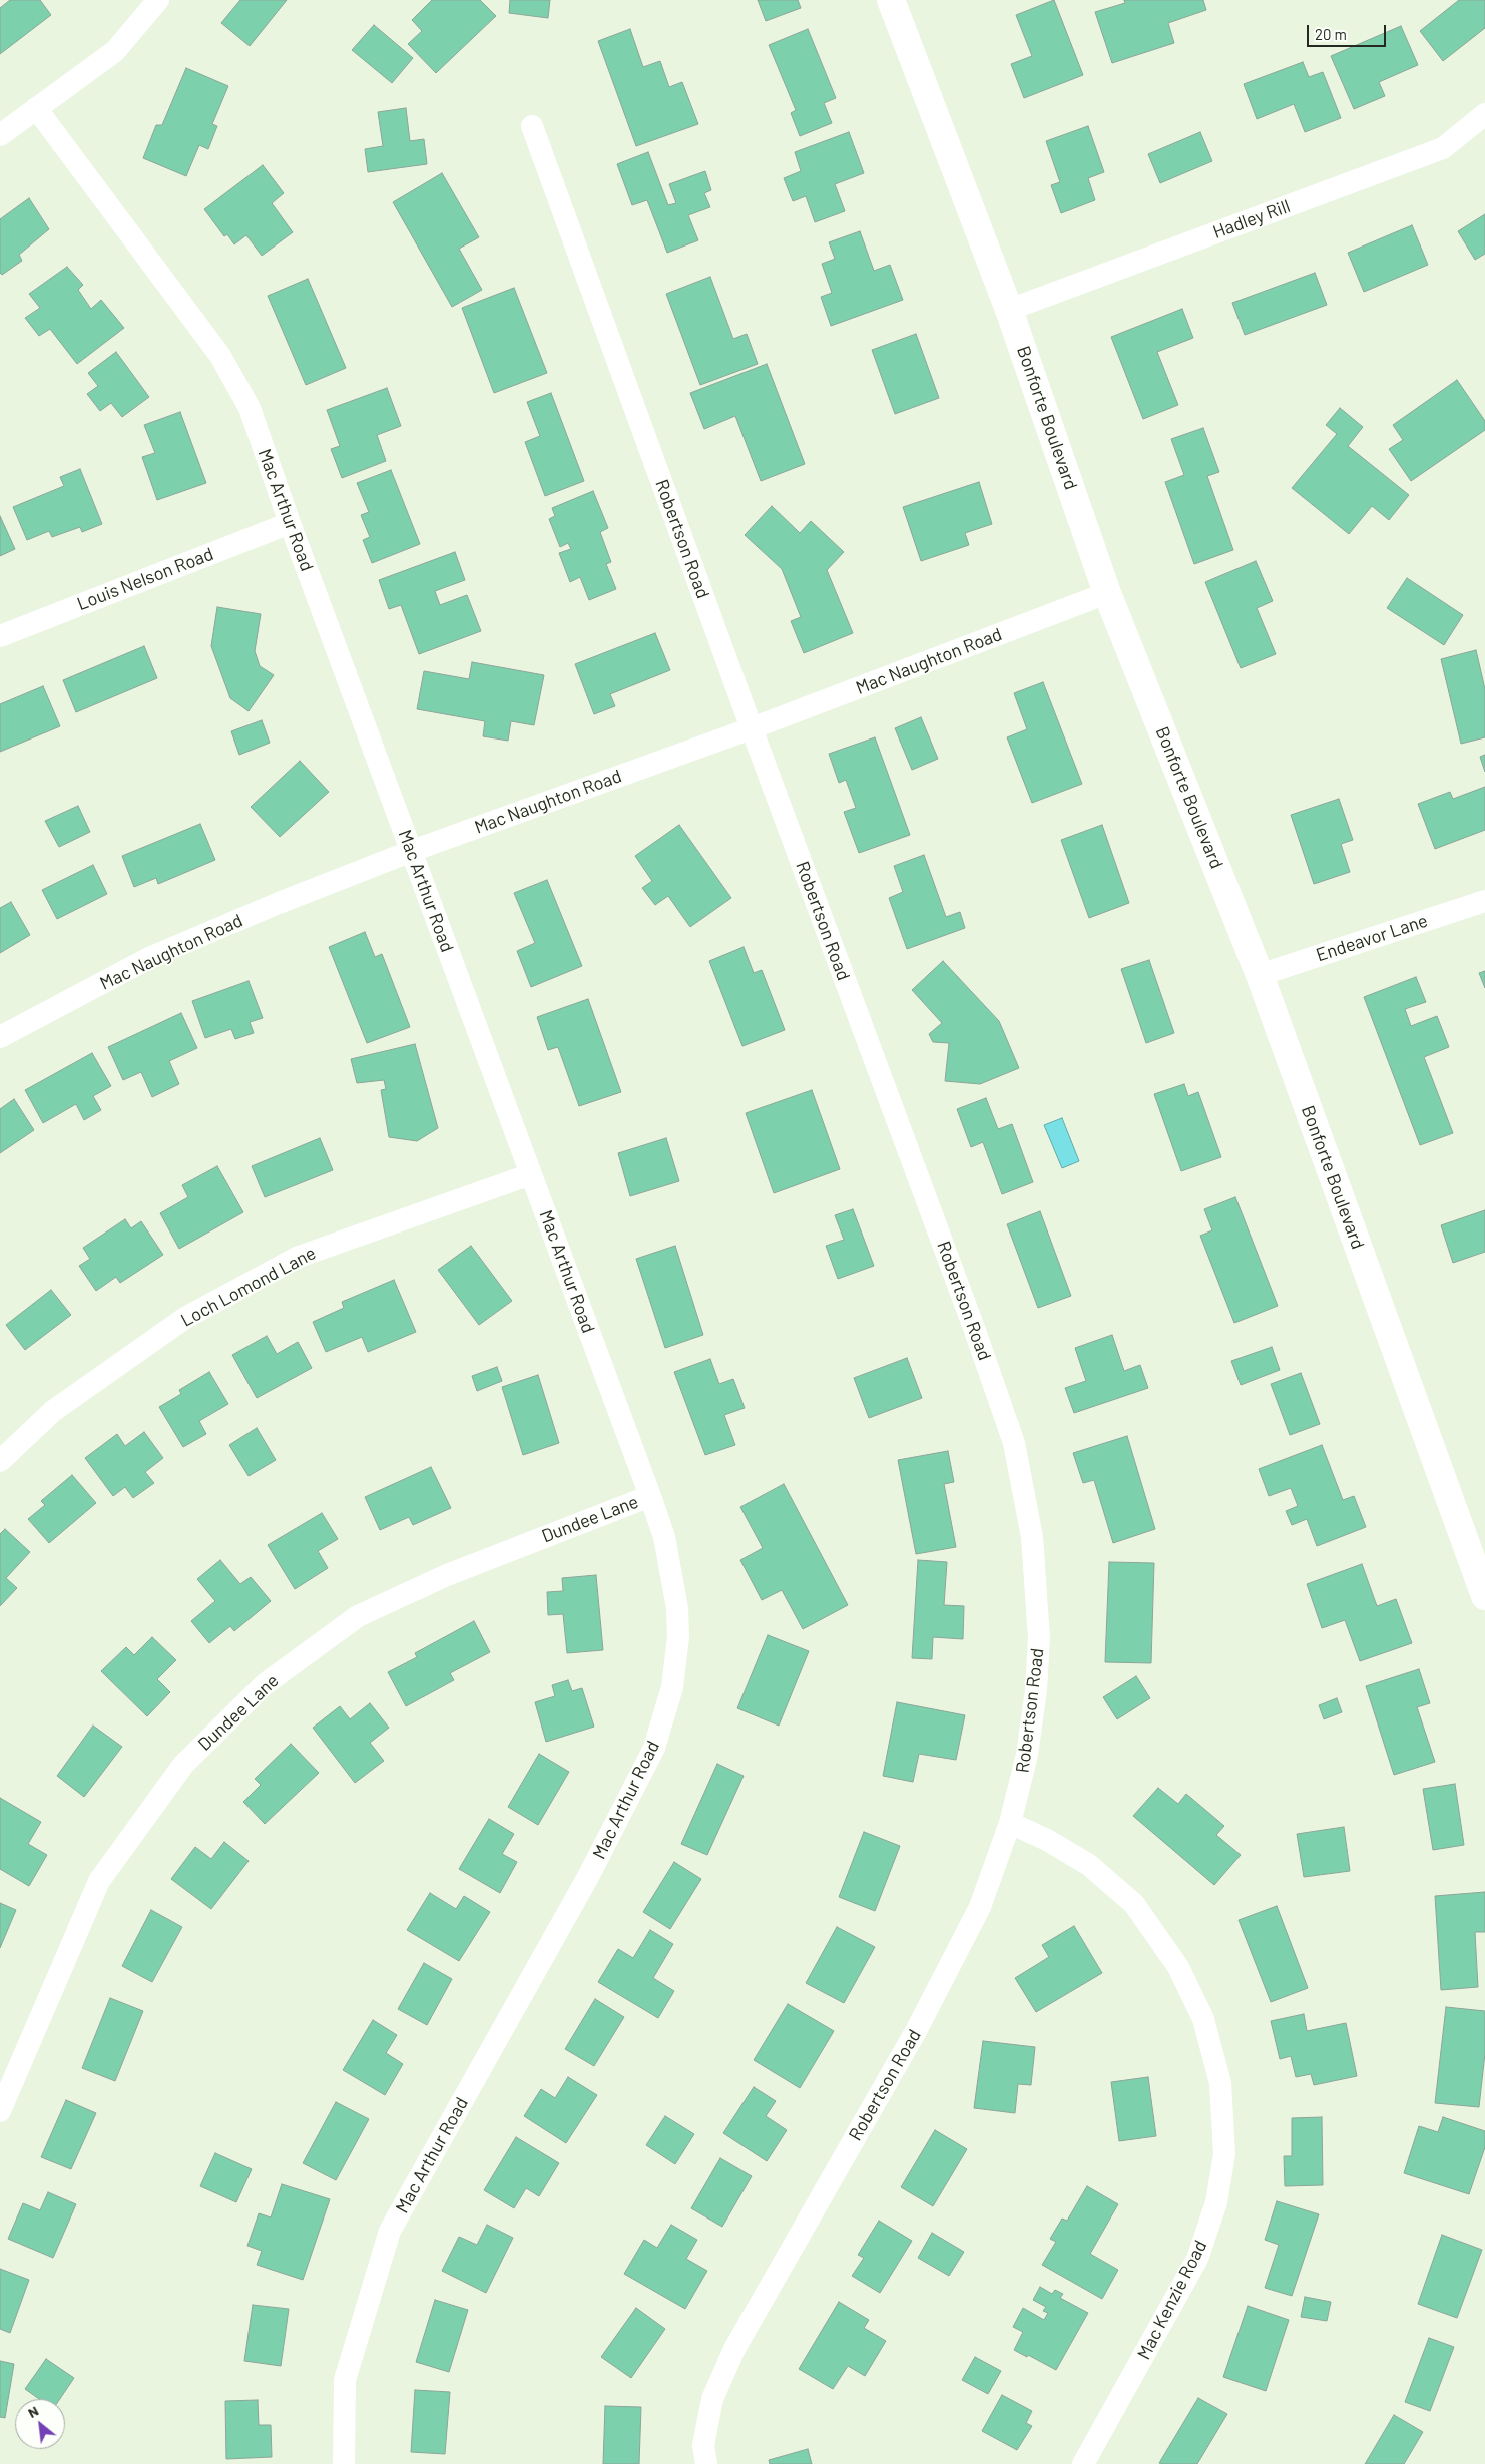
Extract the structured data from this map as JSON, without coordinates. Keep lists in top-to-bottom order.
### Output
{
  "streets": {
    "main road": ["Bonforte Boulevard"],
    "street": [
      "Hadley Rill",
      "Mac Arthur Road",
      "Robertson Road",
      "Louis Nelson Road",
      "Mac Naughton Road",
      "Endeavor Lane",
      "Loch Lomond Lane",
      "Dundee Lane",
      "Mac Kenzie Road"
    ]
  },
  "crossings": [
    ["Hadley Rill", "Bonforte Boulevard"],
    ["Bonforte Boulevard", "Mac Naughton Road"],
    ["Bonforte Boulevard", "Endeavor Lane"],
    ["Mac Arthur Road", "Louis Nelson Road"],
    ["Mac Arthur Road", "Mac Naughton Road"],
    ["Mac Arthur Road", "Loch Lomond Lane"],
    ["Mac Arthur Road", "Dundee Lane"],
    ["Robertson Road", "Mac Naughton Road"],
    ["Robertson Road", "Mac Kenzie Road"]
  ],
  "scale_bar": "20 m",
  "north": "top left"
}
